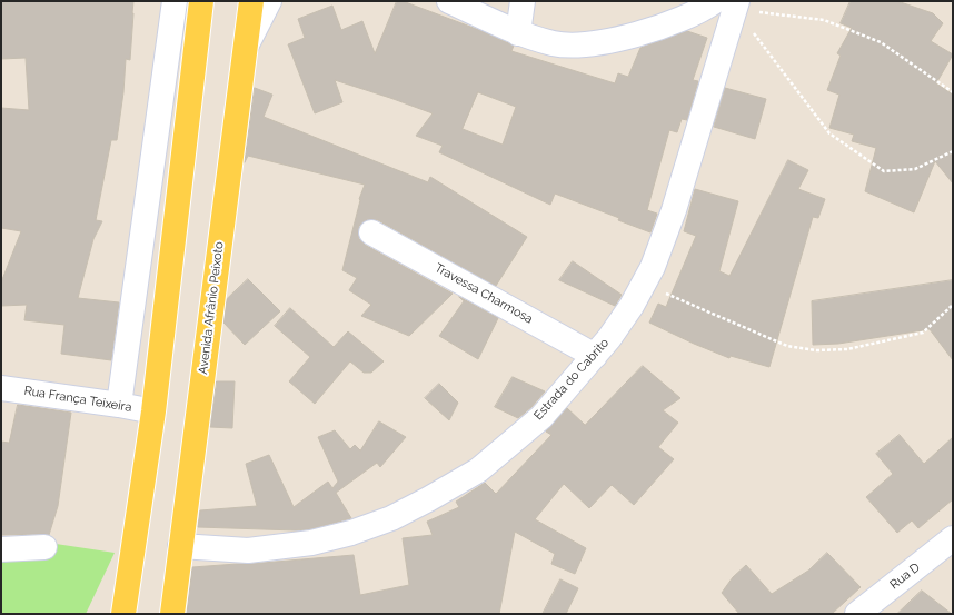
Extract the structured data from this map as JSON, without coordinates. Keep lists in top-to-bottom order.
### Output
{
  "streets": {
    "main road": ["Avenida Afrânio Peixoto"],
    "street": [
      "Travessa Charmosa",
      "Estrada do Cabrito",
      "Rua França Teixeira",
      "Rua D"
    ]
  },
  "crossings": [
    ["Travessa Charmosa", "Estrada do Cabrito"],
    ["Avenida Afrânio Peixoto", "Estrada do Cabrito"]
  ]
}
